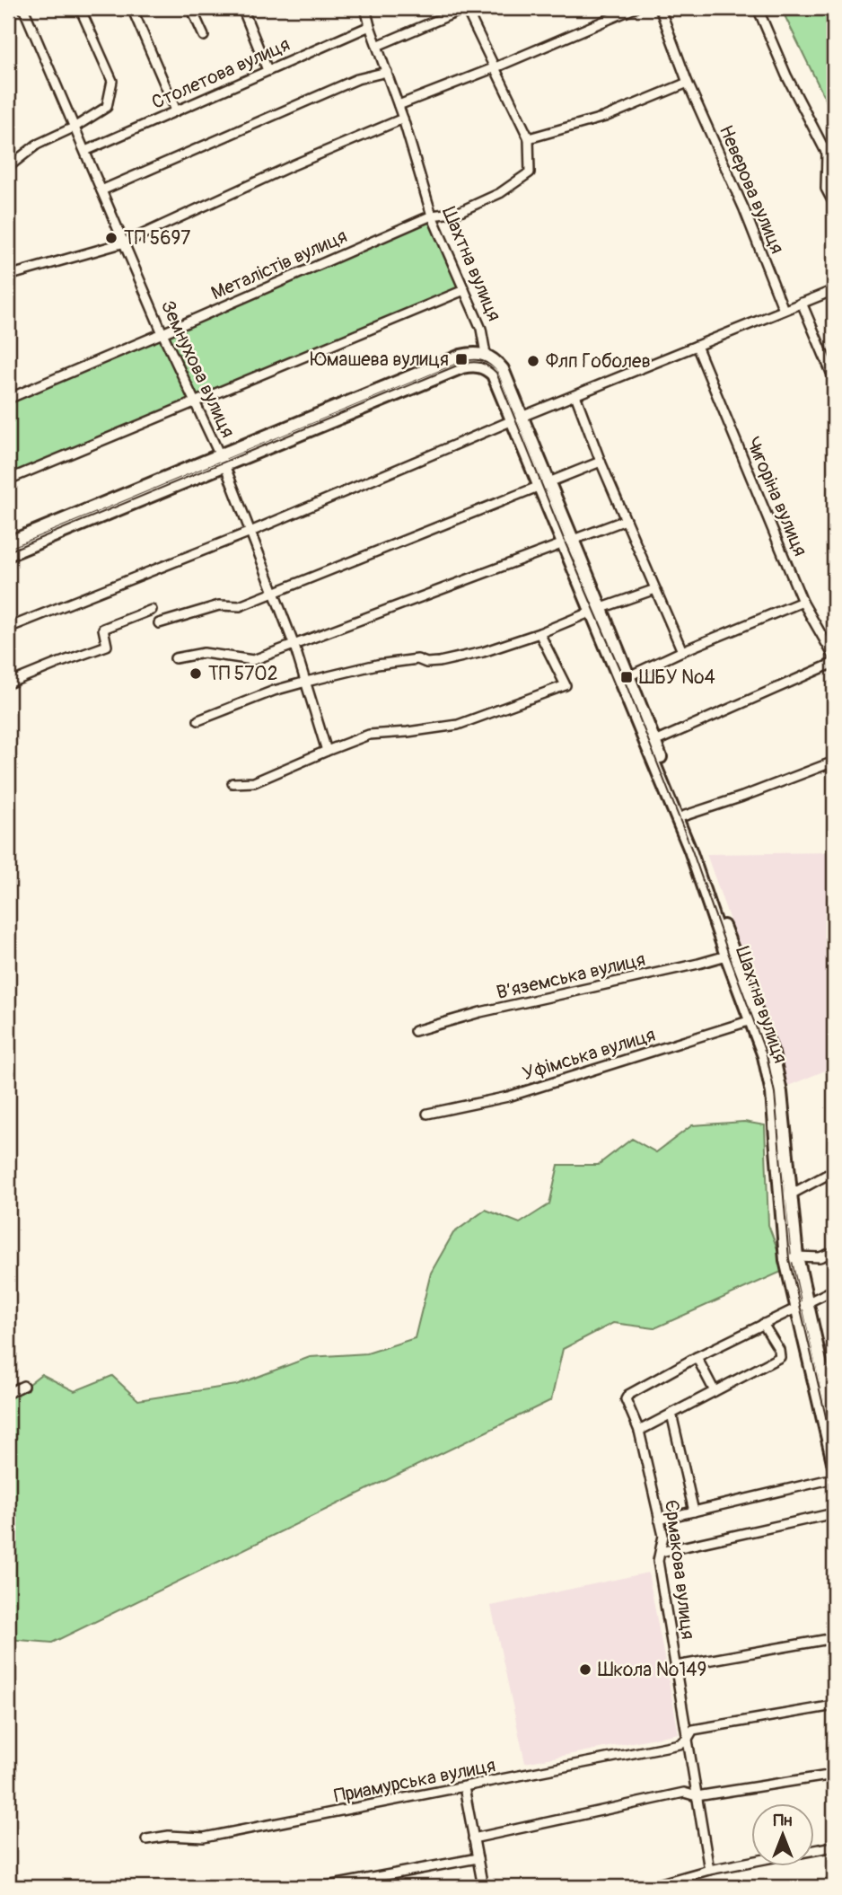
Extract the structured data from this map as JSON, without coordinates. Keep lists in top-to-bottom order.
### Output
{
  "streets": {
    "main road": ["Шахтна вулиця"],
    "street": [
      "Столетова вулиця",
      "Неверова вулиця",
      "Металістів вулиця",
      "Земнухова вулиця",
      "Чигоріна вулиця",
      "В’яземська вулиця",
      "Уфімська вулиця",
      "Єрмакова вулиця",
      "Приамурська вулиця"
    ]
  },
  "crossings": [
    ["Столетова вулиця", "Шахтна вулиця"],
    ["Столетова вулиця", "Земнухова вулиця"],
    ["Шахтна вулиця", "Металістів вулиця"],
    ["Шахтна вулиця", "Земнухова вулиця"],
    ["Шахтна вулиця", "В’яземська вулиця"],
    ["Шахтна вулиця", "Уфімська вулиця"],
    ["Шахтна вулиця", "Єрмакова вулиця"],
    ["Металістів вулиця", "Земнухова вулиця"],
    ["Єрмакова вулиця", "Приамурська вулиця"]
  ],
  "places": {
    "other": [
      "ТП 5697",
      "Флп Гоболев",
      "ТП 5702",
      "Школа №149"
    ],
    "transit": ["Юмашева вулиця", "ШБУ №4"]
  },
  "north": "top"
}
